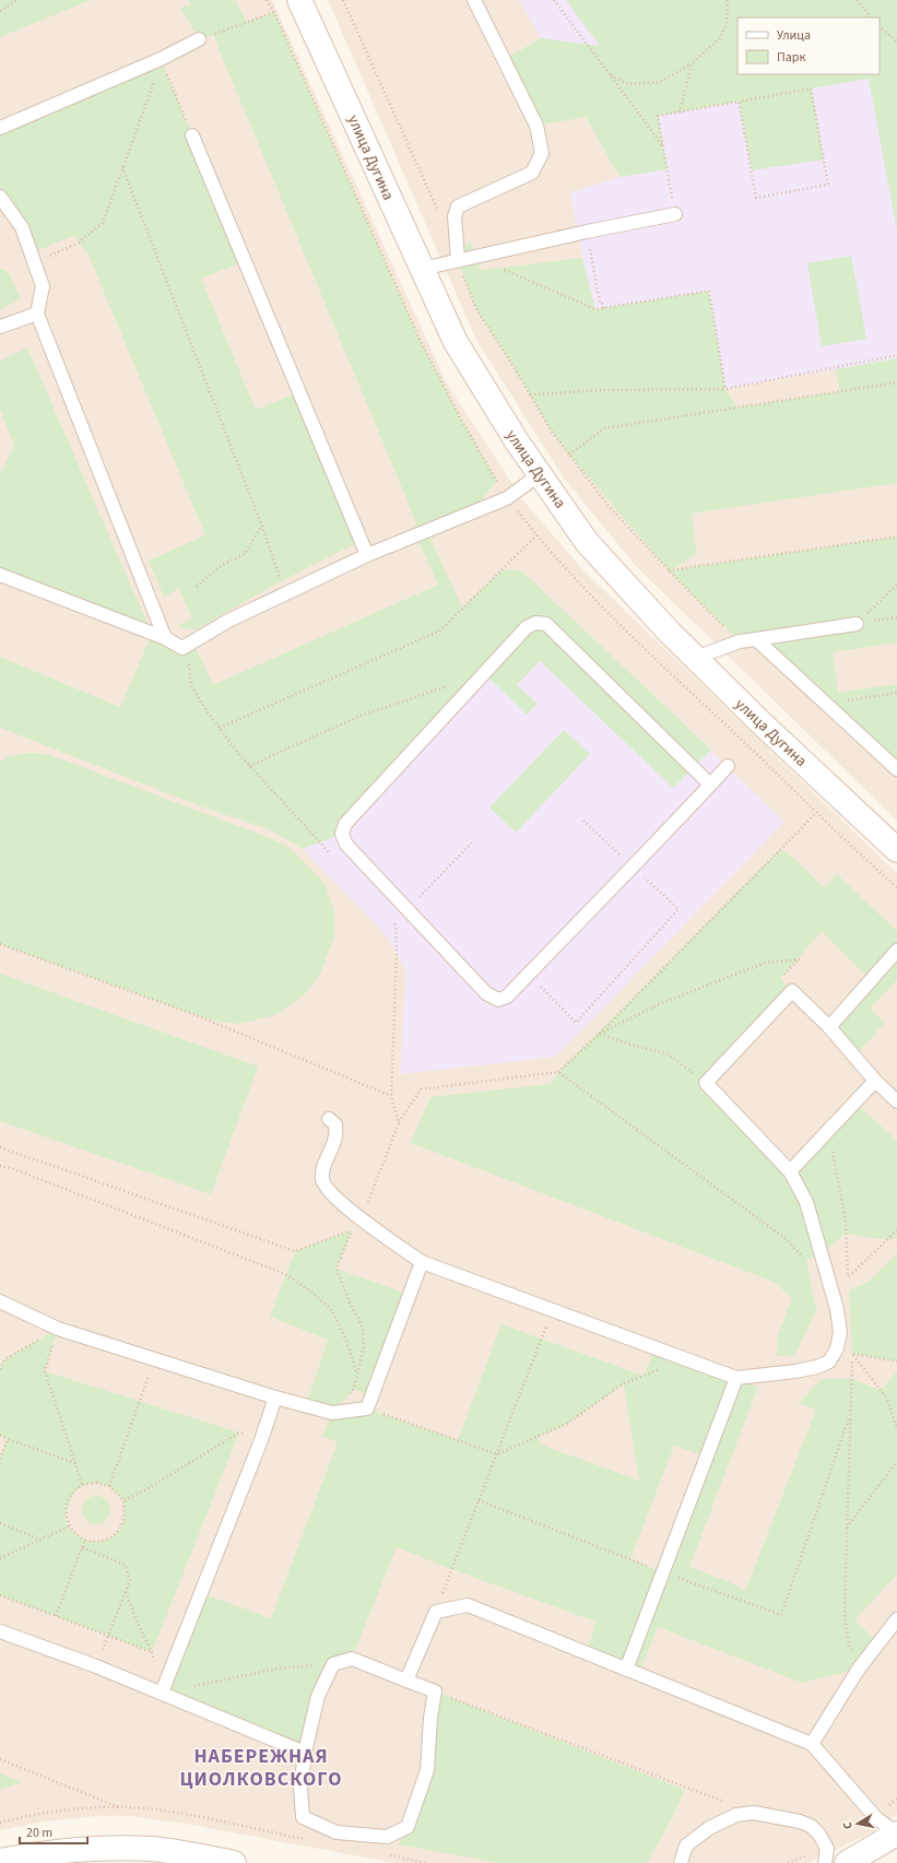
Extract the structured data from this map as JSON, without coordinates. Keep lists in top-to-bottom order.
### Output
{
  "streets": {
    "main road": ["улица Дугина"]
  },
  "districts": ["НАБЕРЕЖНАЯ ЦИОЛКОВСКОГО"],
  "legend": ["Улица", "Парк"],
  "scale_bar": "20 m",
  "north": "left"
}
